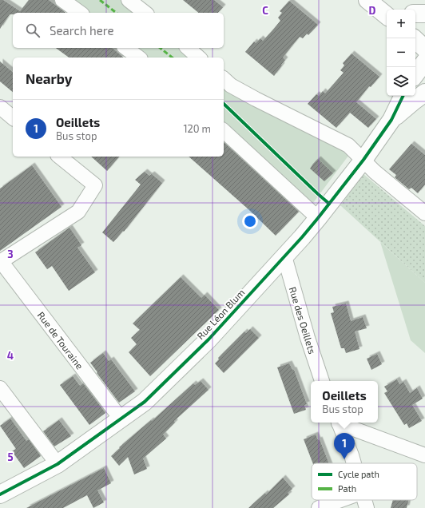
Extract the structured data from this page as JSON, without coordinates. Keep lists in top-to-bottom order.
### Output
{
  "streets": {
    "street": ["Rue Léon Blum", "Rue des Oeillets", "Rue de Touraine"]
  },
  "crossings": [
    ["Rue Léon Blum", "Rue des Oeillets"],
    ["Rue Léon Blum", "Rue de Touraine"]
  ],
  "legend": ["Cycle path", "Path"],
  "page": {
    "map_buttons": ["+", "−"],
    "search": "Search here",
    "heading": "Nearby",
    "list": [
      {
        "mark": "1",
        "name": "Oeillets",
        "note": "Bus stop",
        "value": "120 m"
      }
    ],
    "popup": ["Oeillets", "Bus stop"],
    "pins": "1"
  },
  "grid": {
    "columns": ["C", "D"],
    "rows": ["3", "4", "5"]
  }
}
